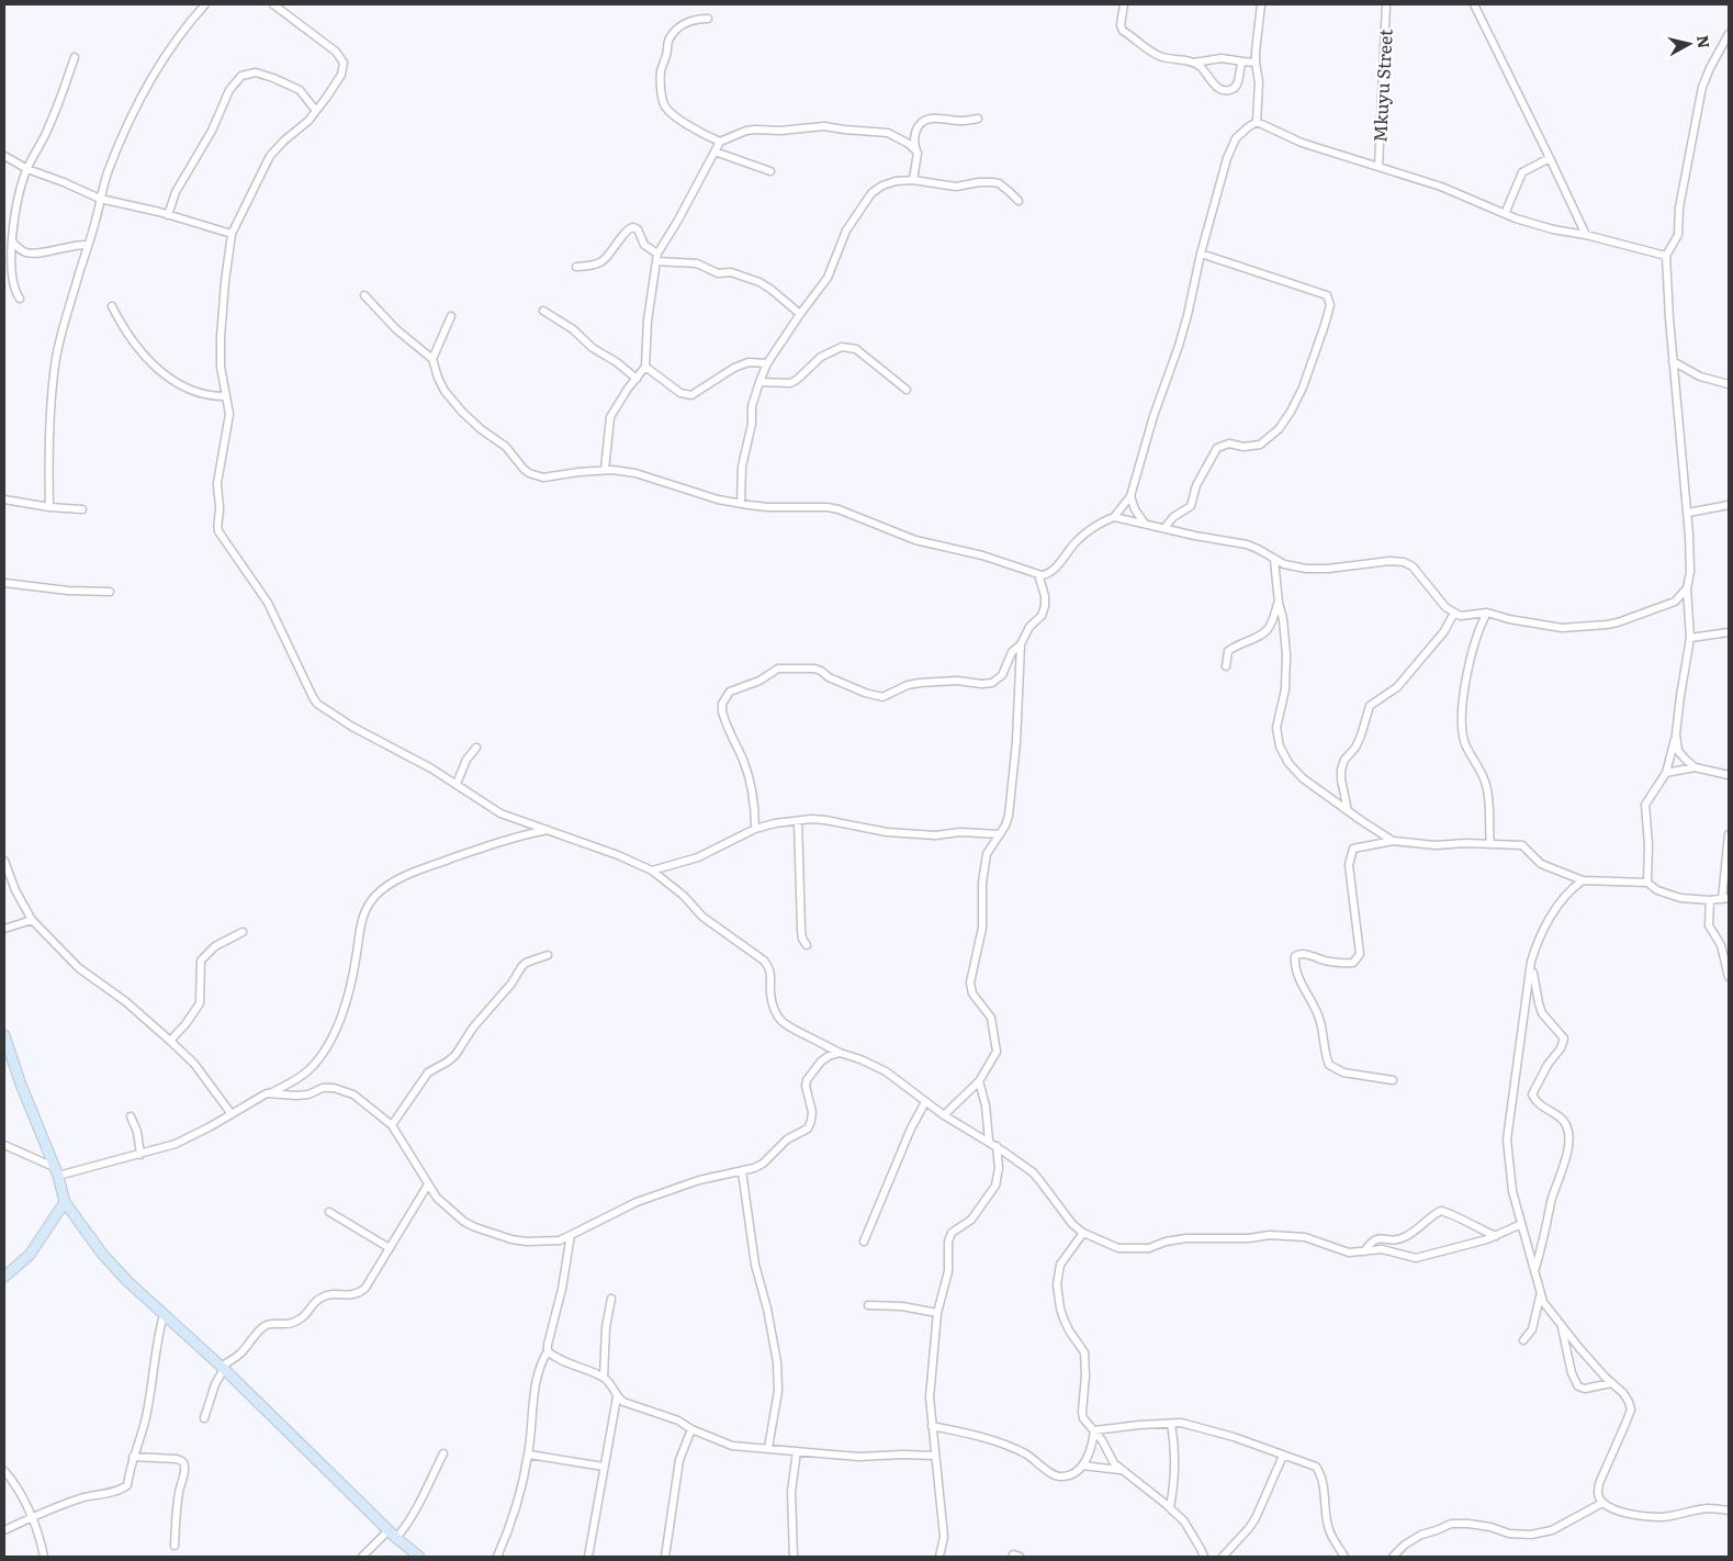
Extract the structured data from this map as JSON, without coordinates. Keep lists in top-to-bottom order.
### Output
{
  "streets": {
    "street": ["Mkuyu Street"]
  },
  "north": "right"
}
